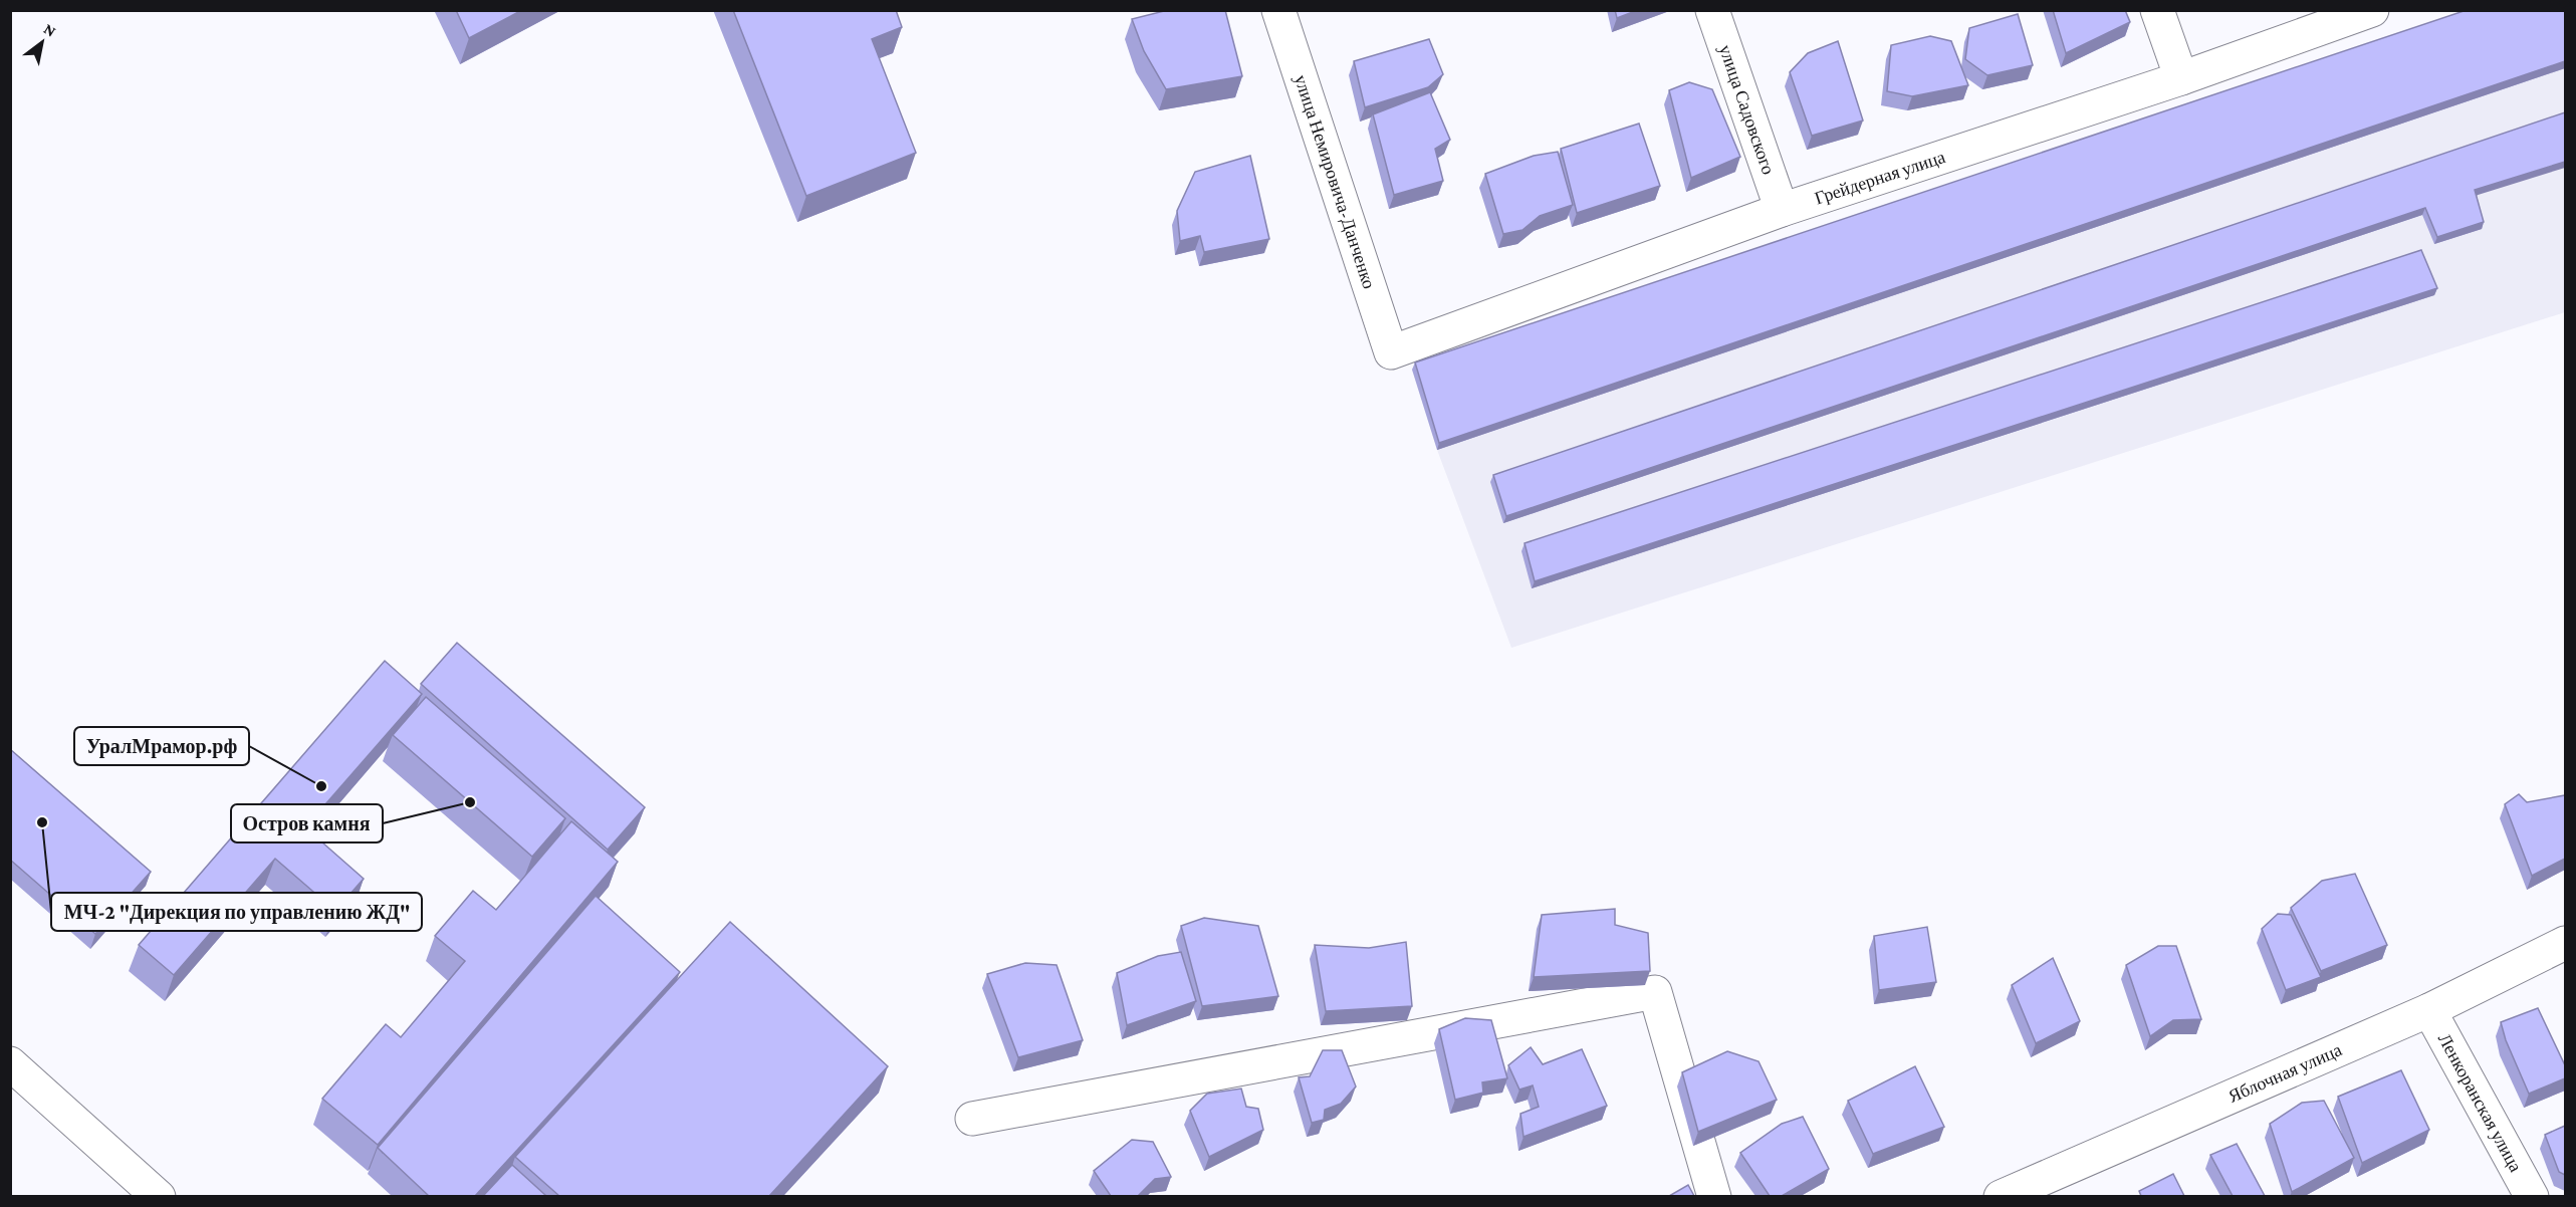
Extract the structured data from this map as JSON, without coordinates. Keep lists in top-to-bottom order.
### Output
{
  "streets": {
    "main road": [
      "улица Садовского",
      "Грейдерная улица",
      "улица Немировича-Данченко",
      "Яблочная улица",
      "Ленкоранская улица"
    ]
  },
  "crossings": [
    ["улица Садовского", "Грейдерная улица"],
    ["Грейдерная улица", "улица Немировича-Данченко"],
    ["Яблочная улица", "Ленкоранская улица"]
  ],
  "places": ["УралМрамор.рф", "Остров камня", "МЧ-2 \"Дирекция по управлению ЖД\""],
  "north": "top right"
}
